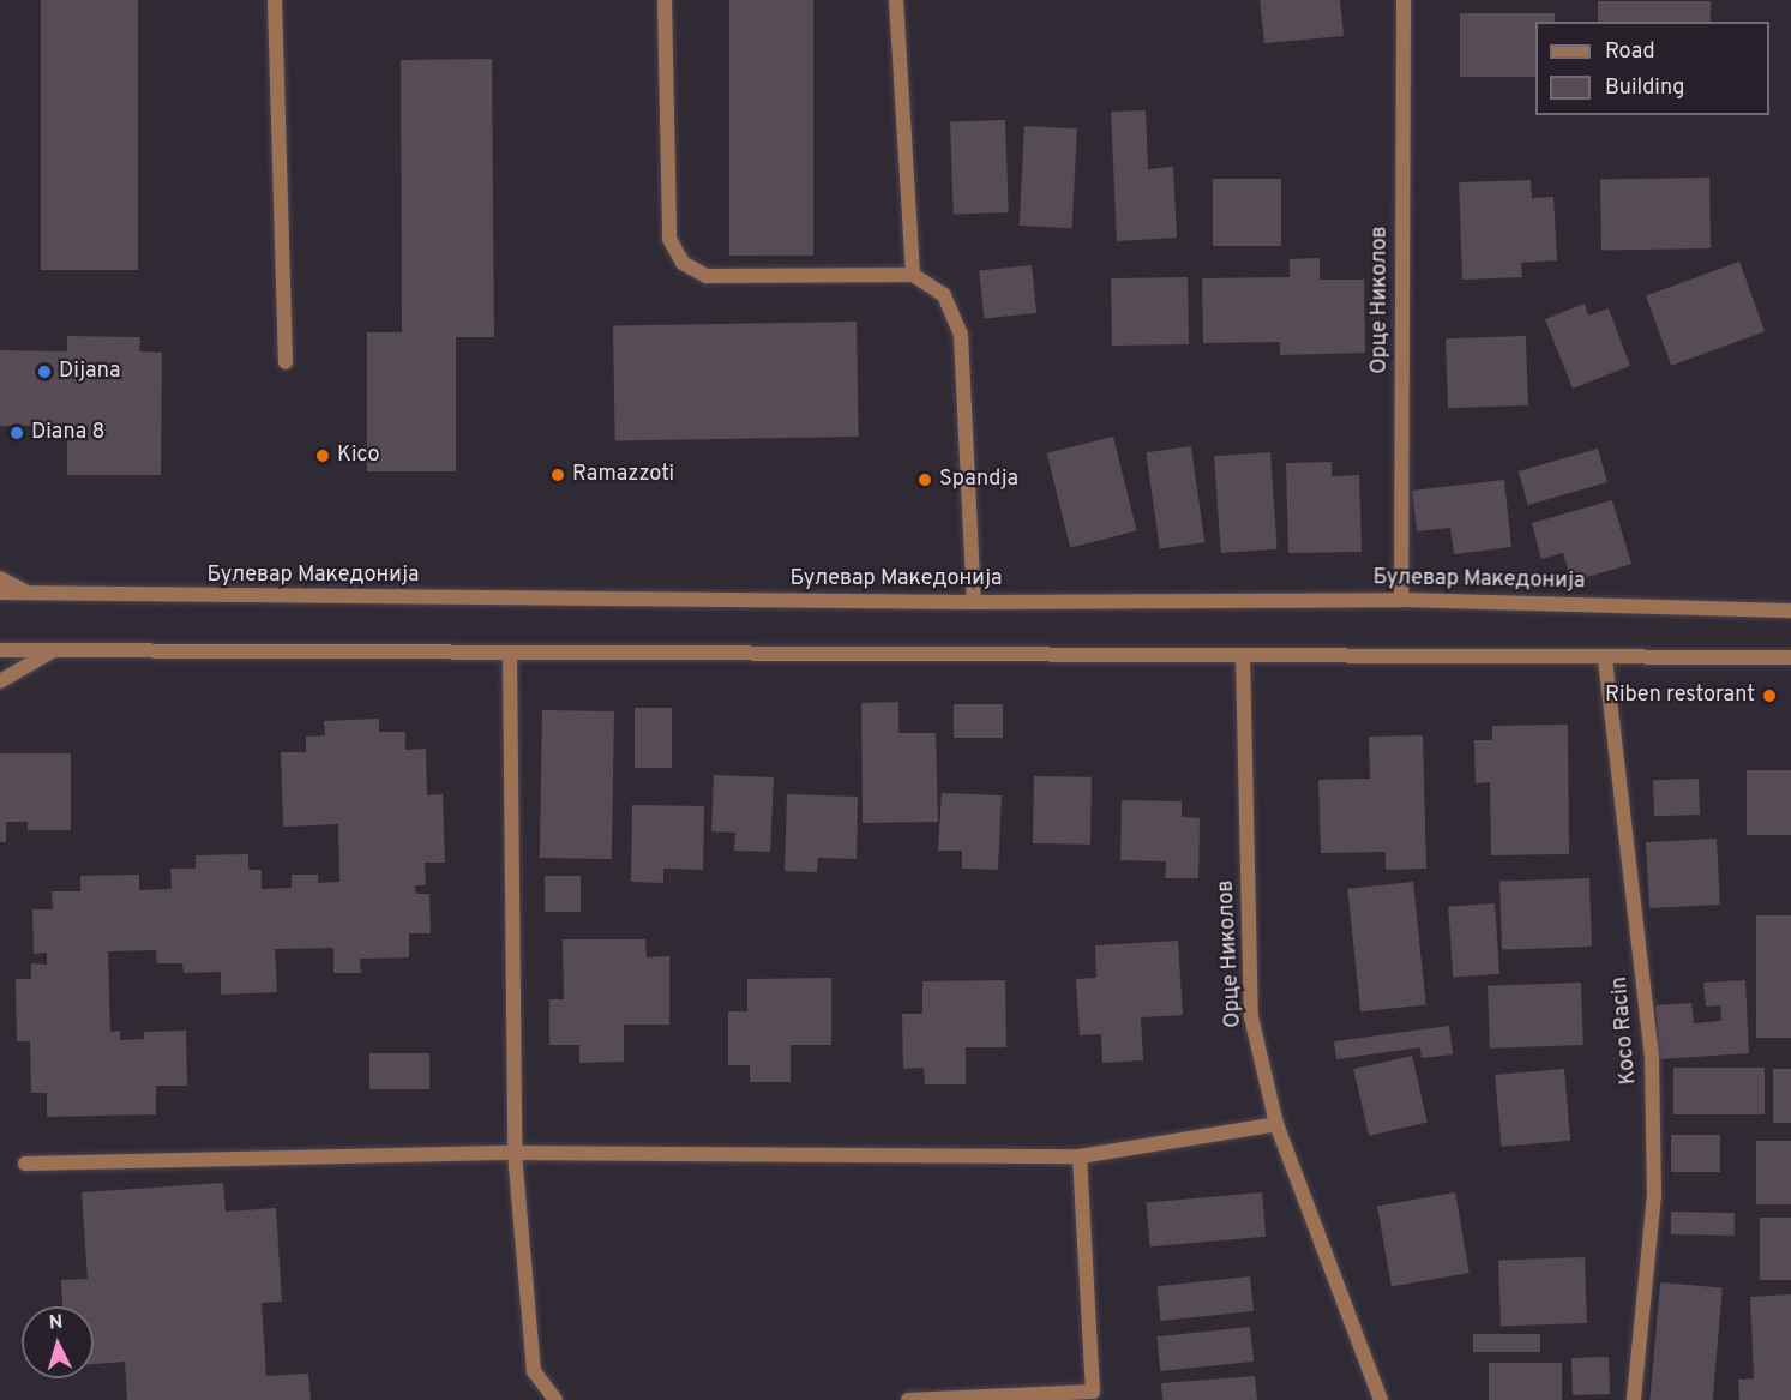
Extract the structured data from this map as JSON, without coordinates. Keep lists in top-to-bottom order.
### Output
{
  "streets": {
    "street": ["Орце Николов", "Булевар Македонија", "Koco Racin"]
  },
  "crossings": [
    ["Орце Николов", "Булевар Македонија"]
  ],
  "places": [
    "Dijana",
    "Diana 8",
    "Kico",
    "Ramazzoti",
    "Spandja",
    "Riben restorant"
  ],
  "legend": ["Road", "Building"],
  "north": "top"
}
